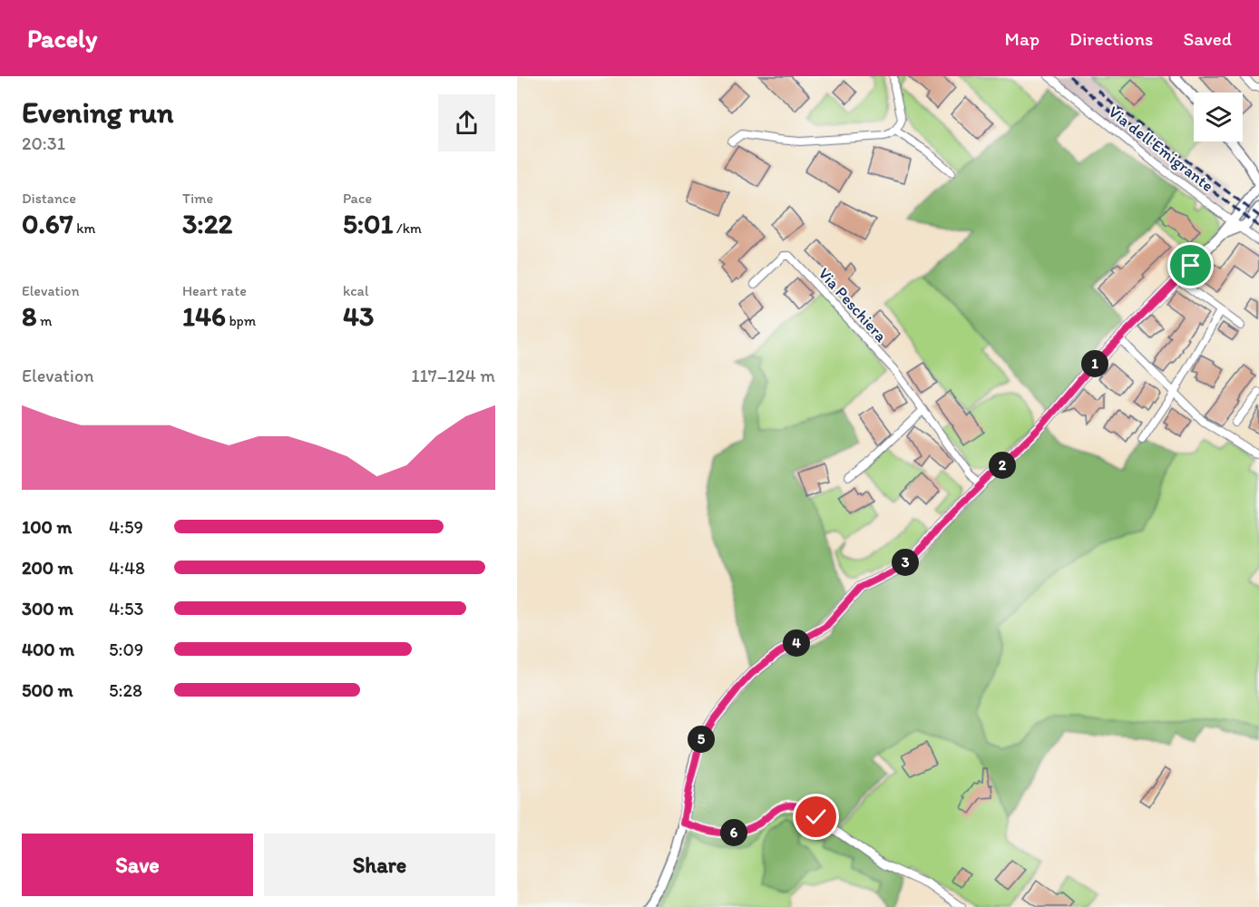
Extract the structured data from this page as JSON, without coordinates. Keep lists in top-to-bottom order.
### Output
{
  "streets": {
    "street": ["Via dell'Emigrante", "Via Peschiera"]
  },
  "page": {
    "header": "Pacely",
    "nav": ["Map", "Directions", "Saved"],
    "heading": ["Evening run", "20:31"],
    "stats": [
      ["Distance", "0.67 km"],
      ["Time", "3:22"],
      ["Pace", "5:01 /km"],
      ["Elevation", "8 m"],
      ["Heart rate", "146 bpm"],
      ["kcal", "43"]
    ],
    "pins": [
      "1",
      "2",
      "3",
      "4",
      "5",
      "6"
    ],
    "chart": ["Elevation", "117–124 m"],
    "list": [
      {
        "name": "100 m",
        "note": "4:59"
      },
      {
        "name": "200 m",
        "note": "4:48"
      },
      {
        "name": "300 m",
        "note": "4:53"
      },
      {
        "name": "400 m",
        "note": "5:09"
      },
      {
        "name": "500 m",
        "note": "5:28"
      }
    ],
    "buttons": ["Save", "Share"]
  }
}
